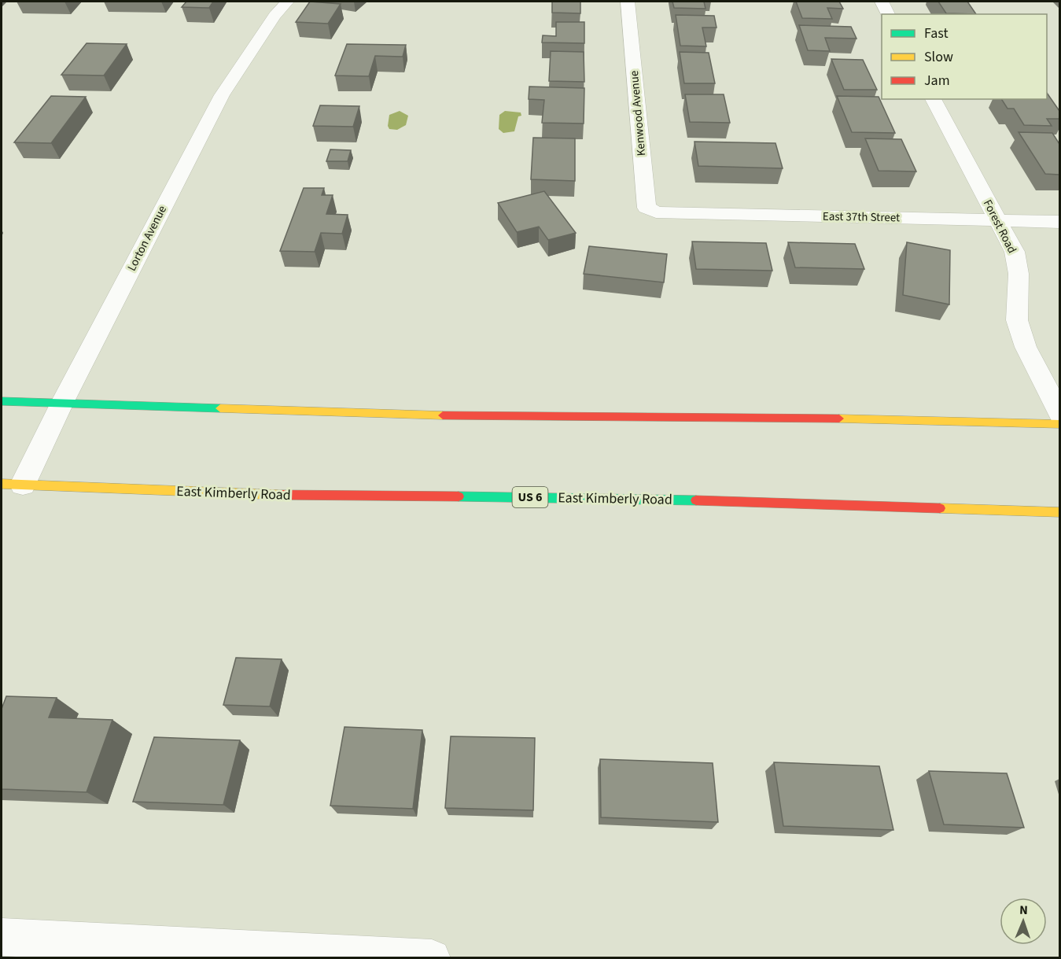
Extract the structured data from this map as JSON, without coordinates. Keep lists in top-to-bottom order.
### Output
{
  "streets": {
    "main road": ["East Kimberly Road", "US 6"],
    "street": [
      "Kenwood Avenue",
      "East 37th Street",
      "Forest Road",
      "Lorton Avenue"
    ]
  },
  "crossings": [
    ["Kenwood Avenue", "East 37th Street"],
    ["East 37th Street", "Forest Road"],
    ["Lorton Avenue", "East Kimberly Road"]
  ],
  "legend": ["Fast", "Slow", "Jam"],
  "north": "top"
}
